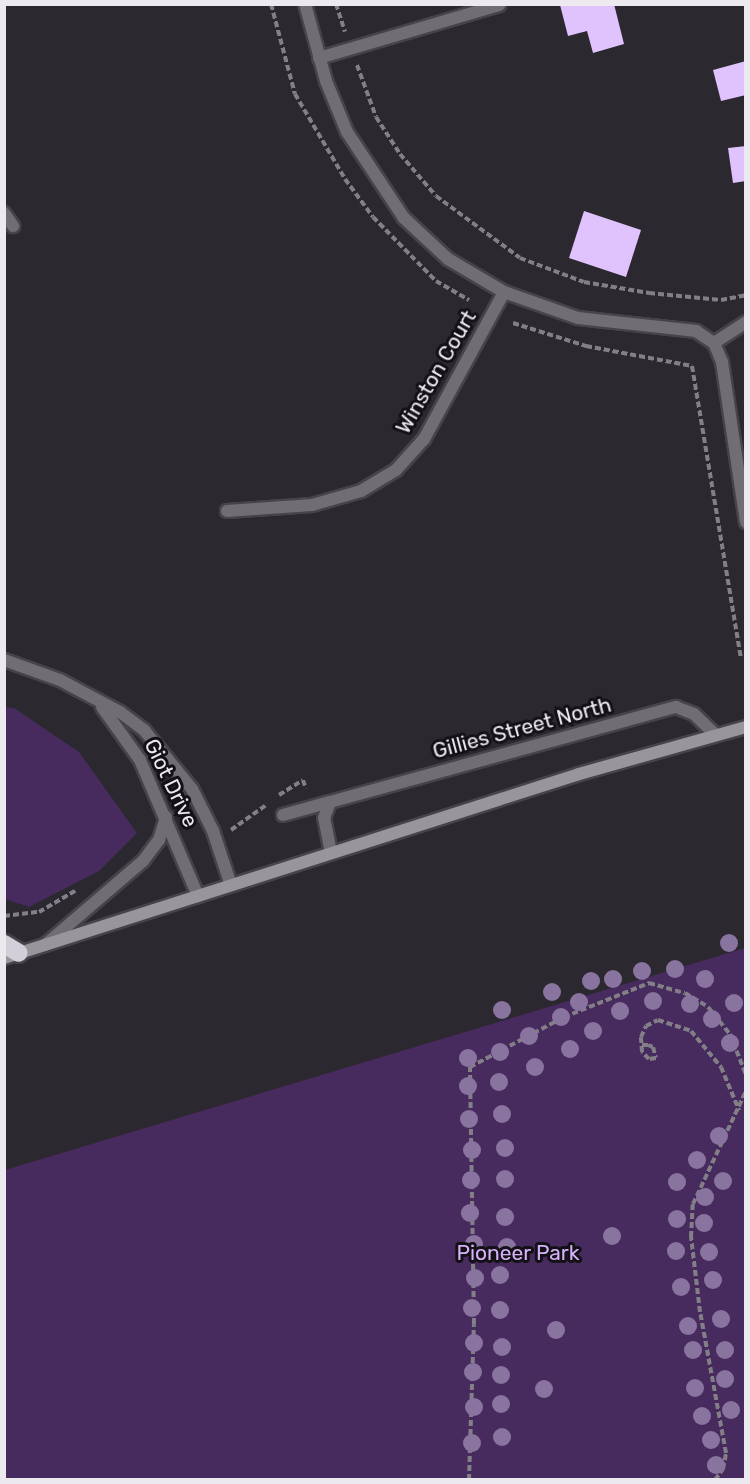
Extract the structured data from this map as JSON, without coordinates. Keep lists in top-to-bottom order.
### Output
{
  "streets": {
    "street": ["Winston Court", "Gillies Street North", "Giot Drive"]
  },
  "parks": ["Pioneer Park"]
}
